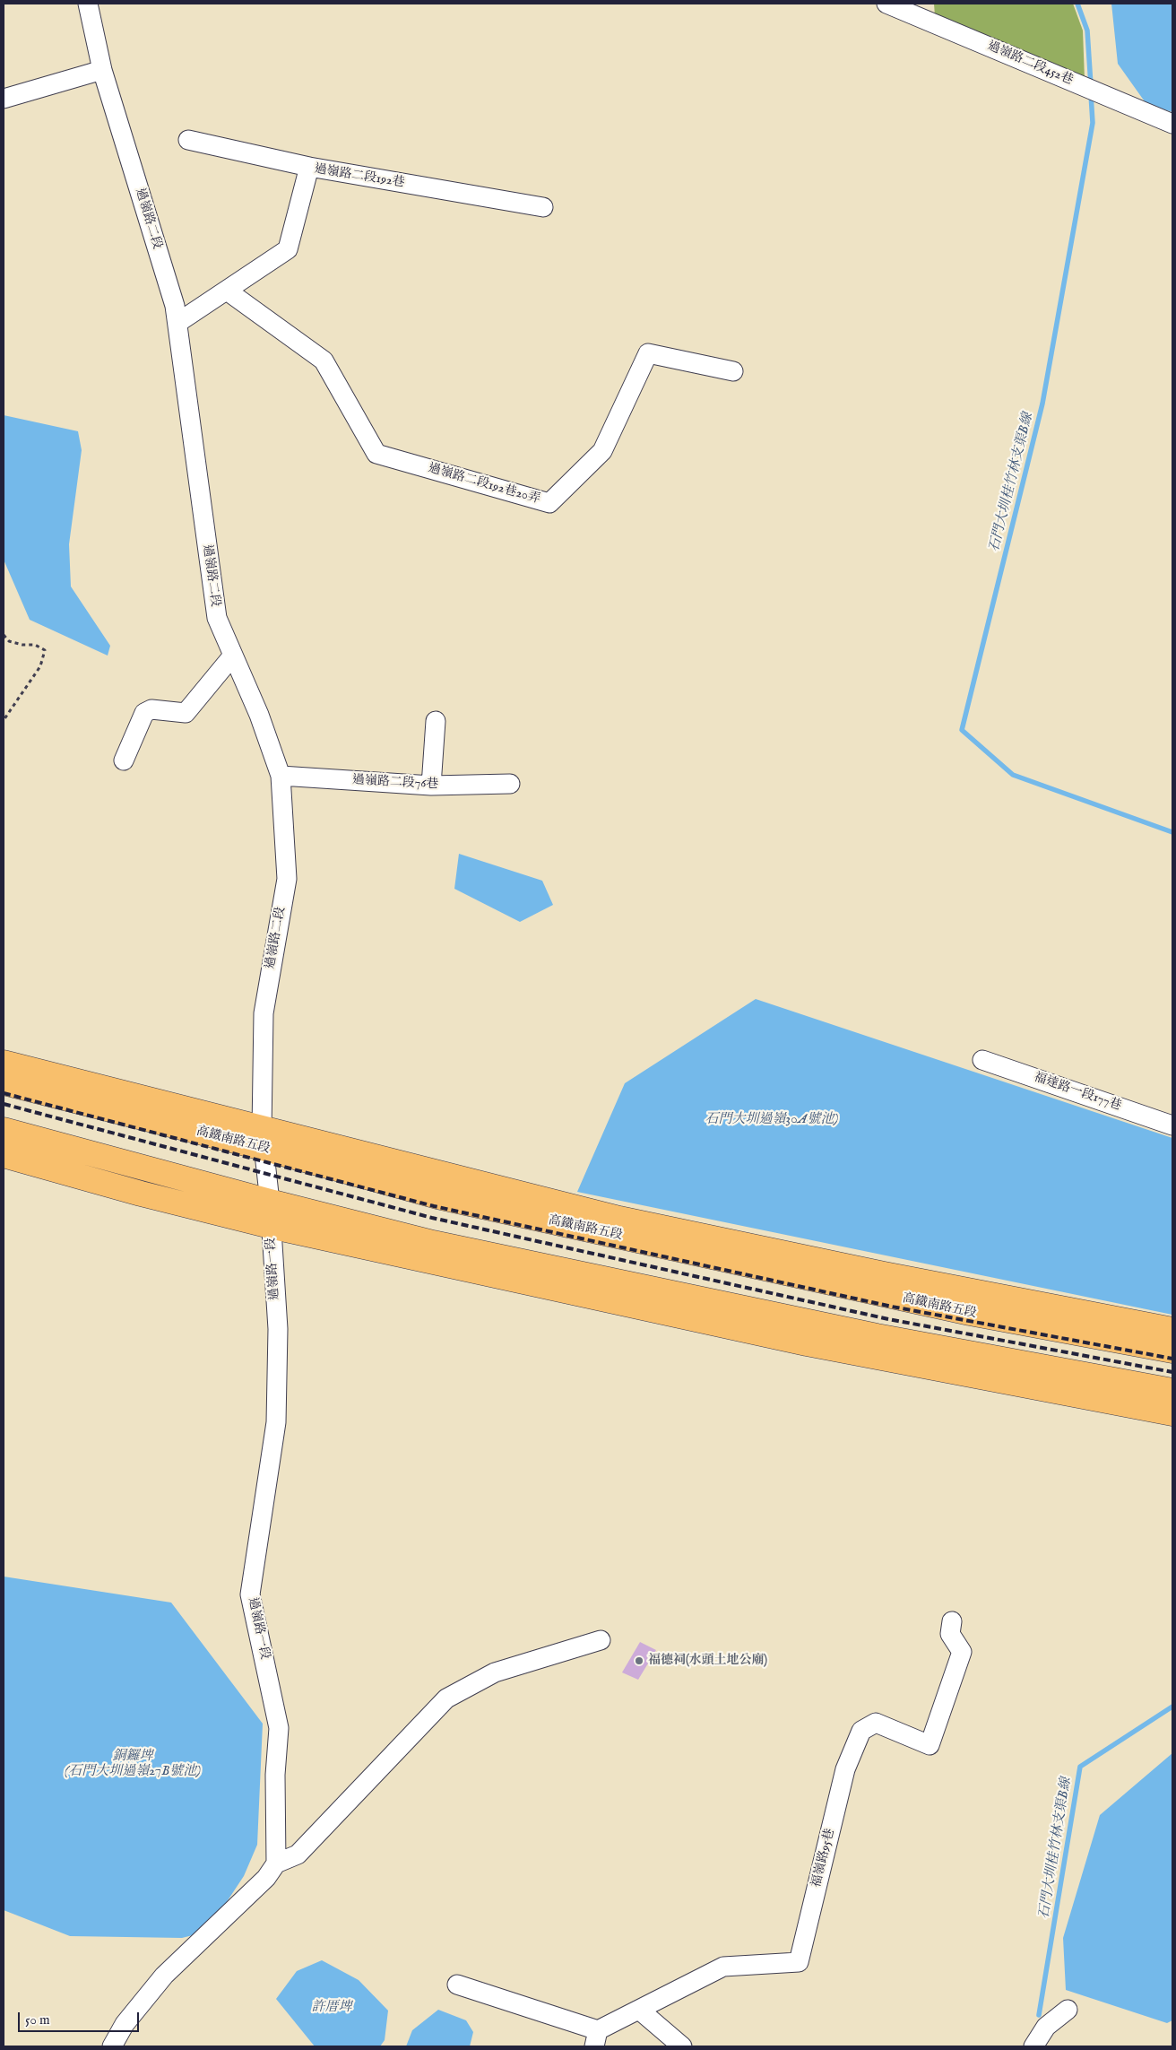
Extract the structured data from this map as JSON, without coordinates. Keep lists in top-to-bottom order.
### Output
{
  "streets": {
    "main road": ["高鐵南路五段"],
    "street": [
      "過嶺路二段452巷",
      "過嶺路二段192巷",
      "過嶺路二段",
      "過嶺路二段192巷20弄",
      "過嶺路二段76巷",
      "福達路一段177巷",
      "過嶺路一段",
      "福嶺路95巷"
    ]
  },
  "crossings": [
    ["過嶺路二段192巷", "過嶺路二段"],
    ["過嶺路二段192巷", "過嶺路二段192巷20弄"],
    ["過嶺路二段", "過嶺路二段76巷"],
    ["過嶺路二段", "高鐵南路五段"],
    ["過嶺路二段", "過嶺路一段"],
    ["高鐵南路五段", "過嶺路一段"]
  ],
  "water": [
    "石門大圳桂竹林支渠B線",
    "石門大圳過嶺30A號池)",
    "銅鑼埤 (石門大圳過嶺27B號池)",
    "許厝埤"
  ],
  "places": ["福德祠(水頭土地公廟)"],
  "scale_bar": "50 m"
}
